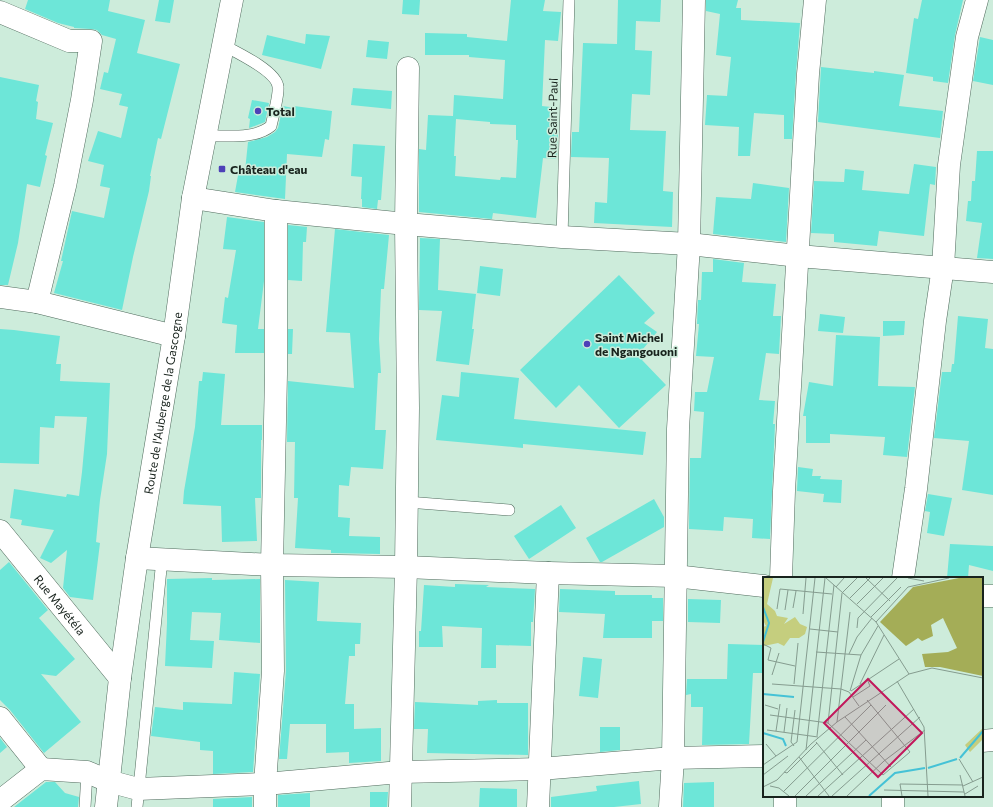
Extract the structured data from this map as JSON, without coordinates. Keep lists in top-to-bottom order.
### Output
{
  "streets": {
    "street": ["Route de l'Auberge de la Gascogne", "Rue Mayétéla"],
    "lane": ["Rue Saint-Paul"]
  },
  "crossings": [
    ["Route de l'Auberge de la Gascogne", "Rue Mayétéla"]
  ],
  "places": {
    "other": ["Total", "Saint Michel de Ngangouoni"],
    "transit": ["Château d'eau"]
  }
}
